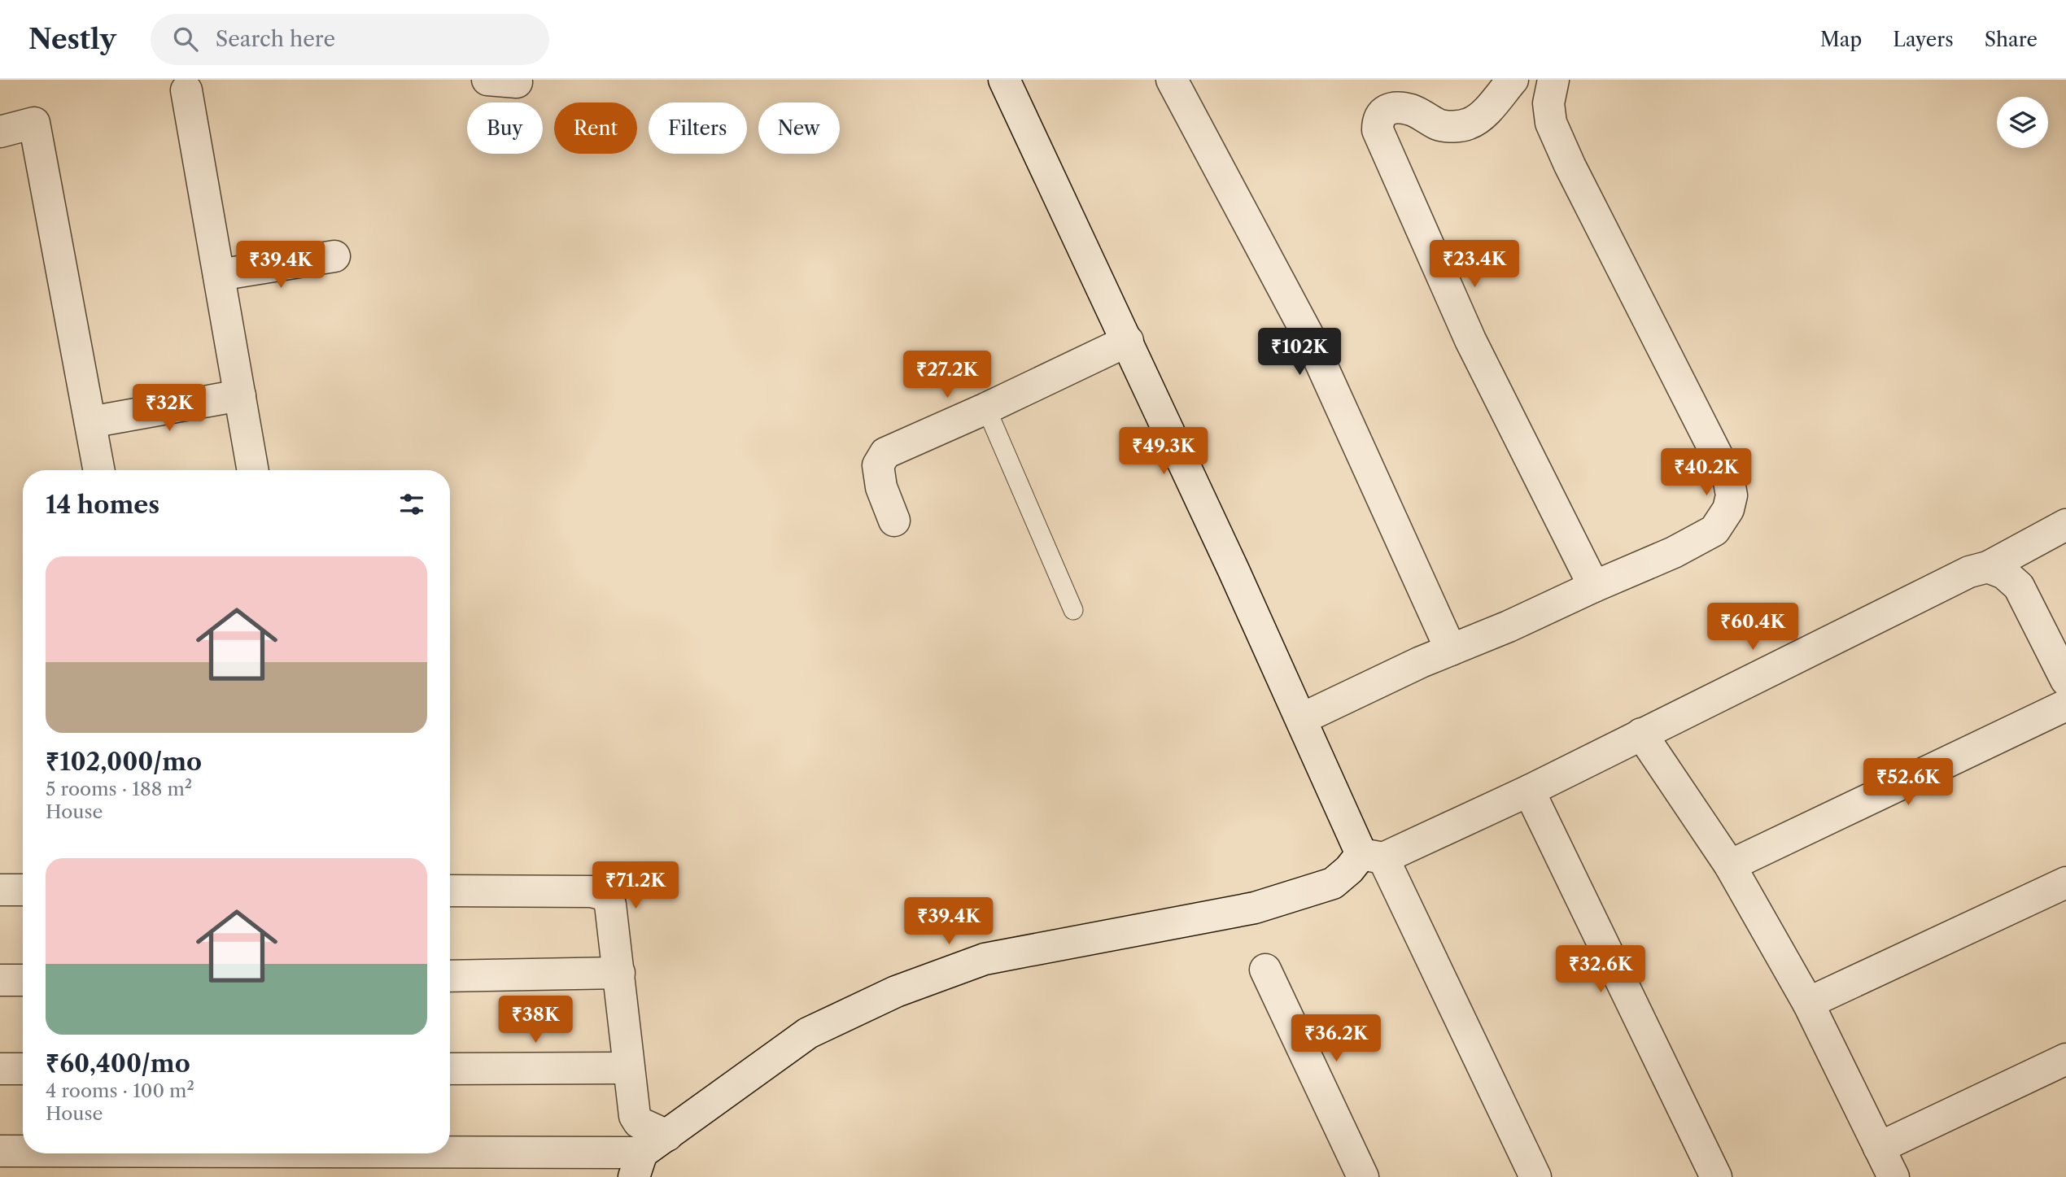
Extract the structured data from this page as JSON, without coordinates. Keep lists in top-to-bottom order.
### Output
{
  "page": {
    "header": "Nestly",
    "search": "Search here",
    "nav": ["Map", "Layers", "Share"],
    "chip": [
      "Buy",
      "Rent",
      "Filters",
      "New"
    ],
    "price": [
      "₹23.4K",
      "₹39.4K",
      "₹102K",
      "₹27.2K",
      "₹32K",
      "₹49.3K",
      "₹40.2K",
      "₹60.4K",
      "₹52.6K",
      "₹71.2K",
      "₹39.4K",
      "₹32.6K",
      "₹38K",
      "₹36.2K"
    ],
    "heading": "14 homes",
    "list": [
      {
        "name": "₹102,000/mo",
        "note": "5 rooms · 188 m² · House"
      },
      {
        "name": "₹60,400/mo",
        "note": "4 rooms · 100 m² · House"
      }
    ]
  }
}
